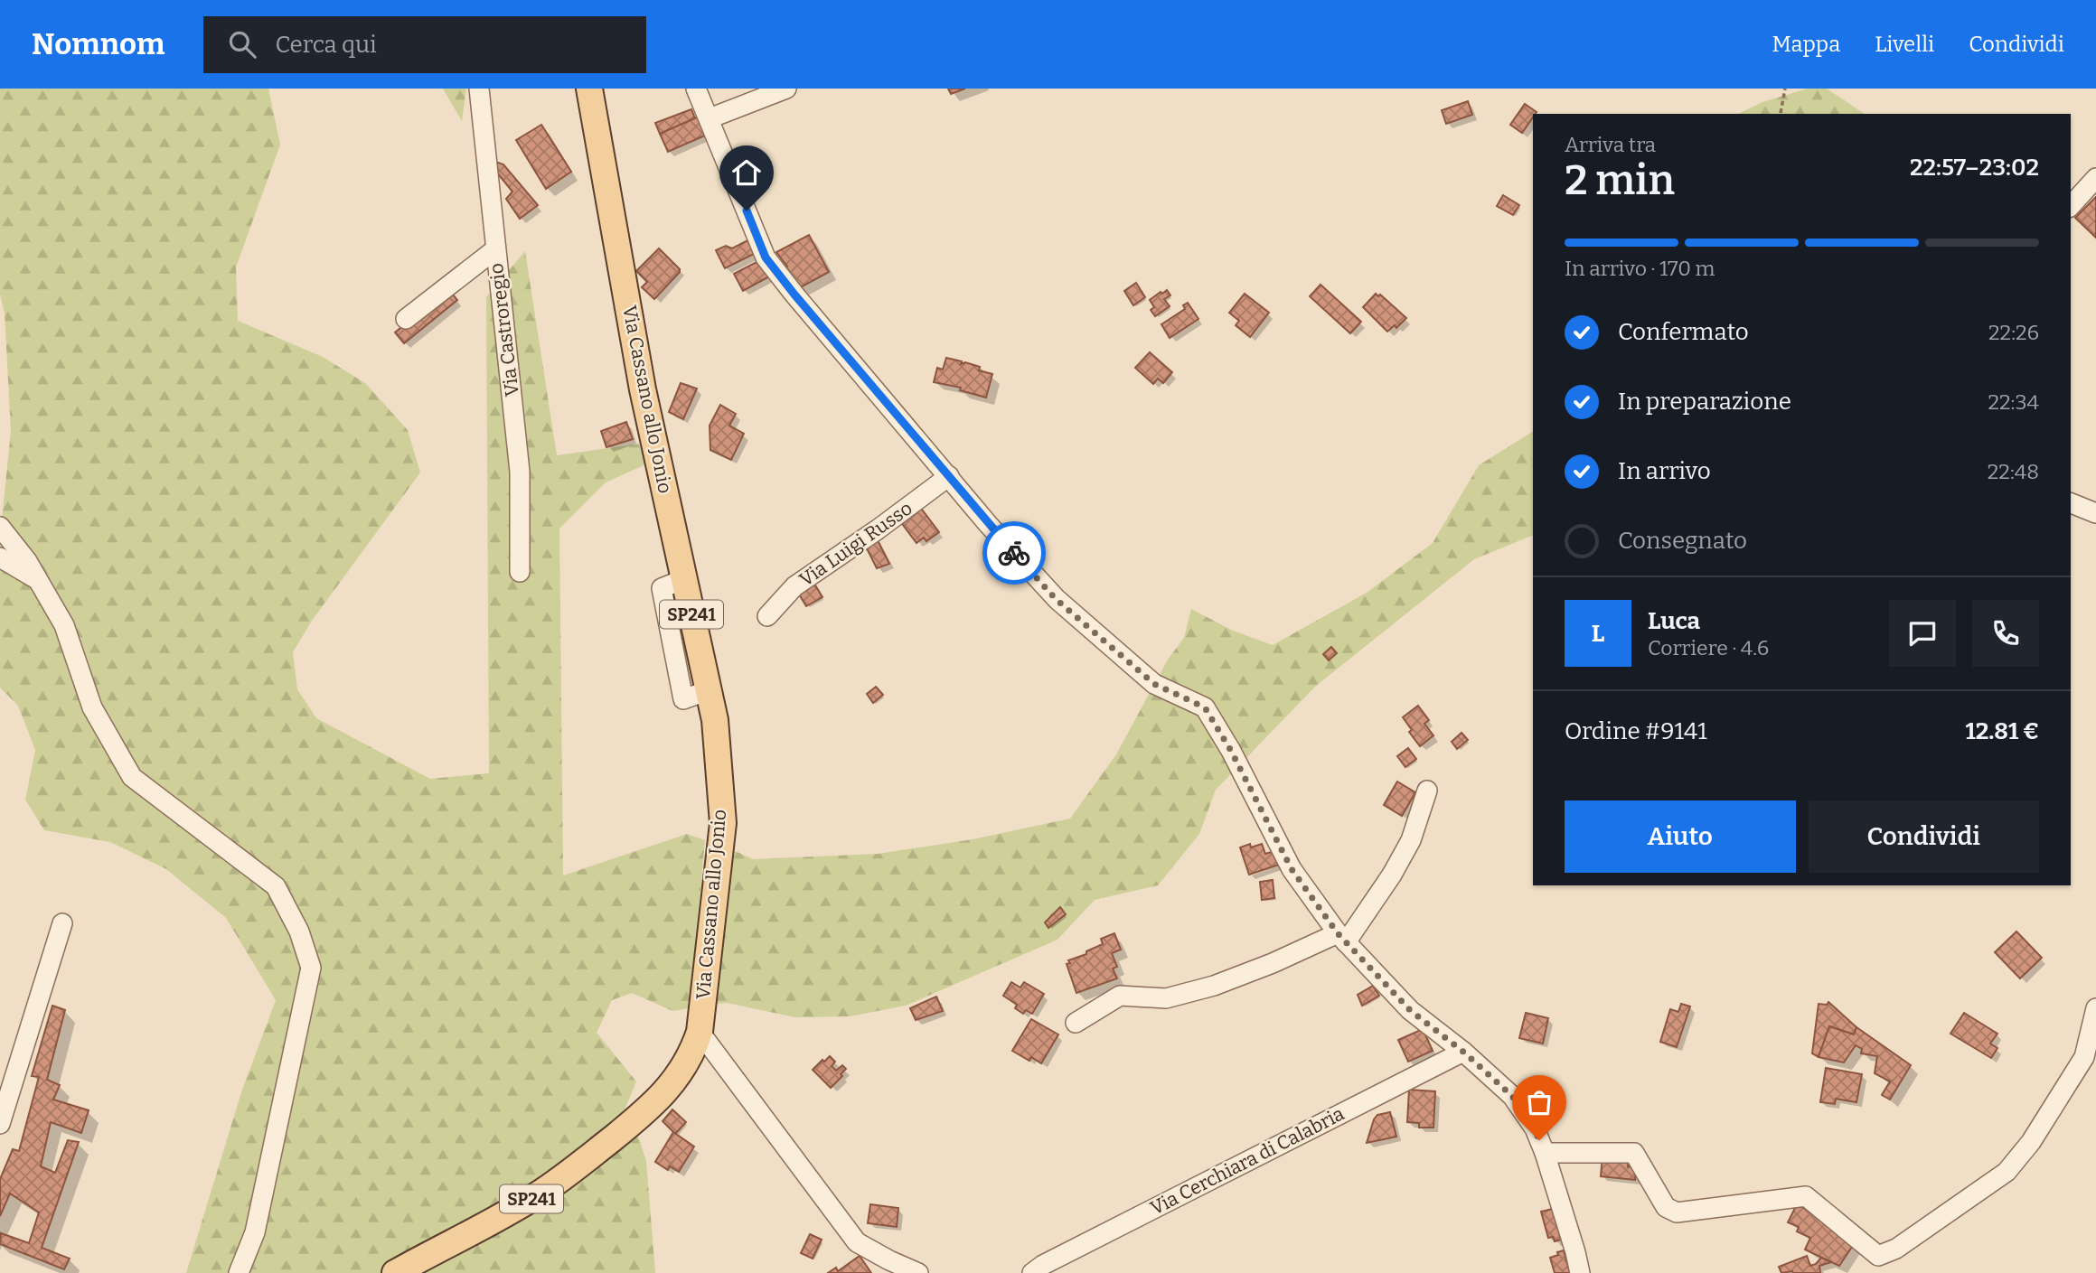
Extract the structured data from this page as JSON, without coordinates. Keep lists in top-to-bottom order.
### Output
{
  "streets": {
    "main road": ["Via Cassano allo Jonio", "SP241"],
    "street": ["Via Castroregio", "Via Luigi Russo", "Via Cerchiara di Calabria"]
  },
  "page": {
    "header": "Nomnom",
    "search": "Cerca qui",
    "nav": ["Mappa", "Livelli", "Condividi"],
    "heading": ["2 min", "Arriva tra", "22:57–23:02"],
    "panel": [
      "Luca",
      "Corriere · 4.6",
      "Ordine #9141",
      "12.81 €"
    ],
    "bar": "In arrivo · 170 m",
    "list": [
      ["Confermato", "22:26"],
      ["In preparazione", "22:34"],
      ["In arrivo", "22:48"],
      "Consegnato"
    ],
    "round": "L",
    "buttons": ["Aiuto", "Condividi"]
  }
}
